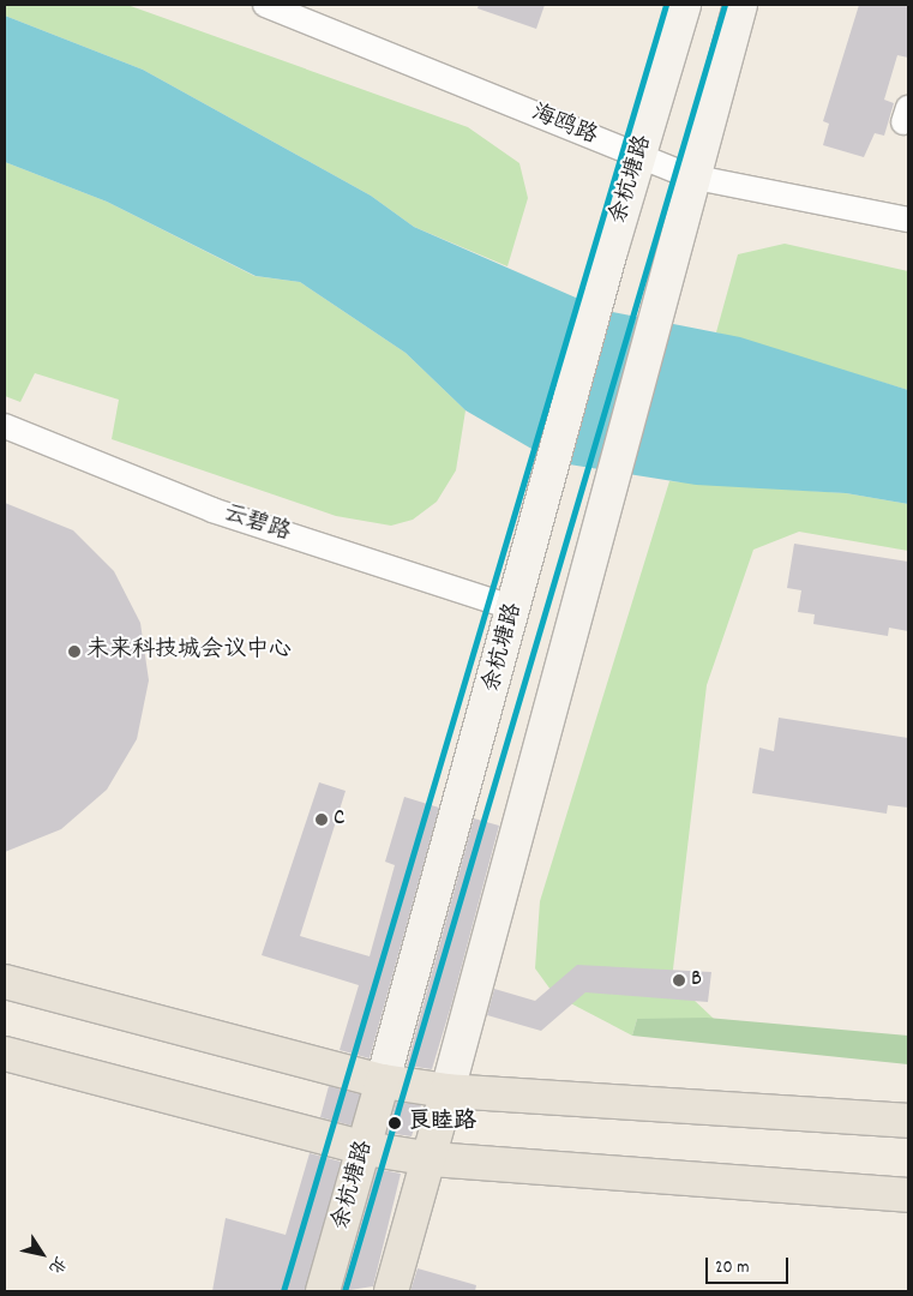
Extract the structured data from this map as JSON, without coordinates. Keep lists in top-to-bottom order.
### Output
{
  "streets": {
    "main road": ["余杭塘路"],
    "street": ["海鸥路", "云碧路"]
  },
  "crossings": [
    ["海鸥路", "余杭塘路"],
    ["余杭塘路", "云碧路"]
  ],
  "places": [
    "未来科技城会议中心",
    "C",
    "B",
    "良睦路"
  ],
  "scale_bar": "20 m",
  "north": "bottom right"
}
